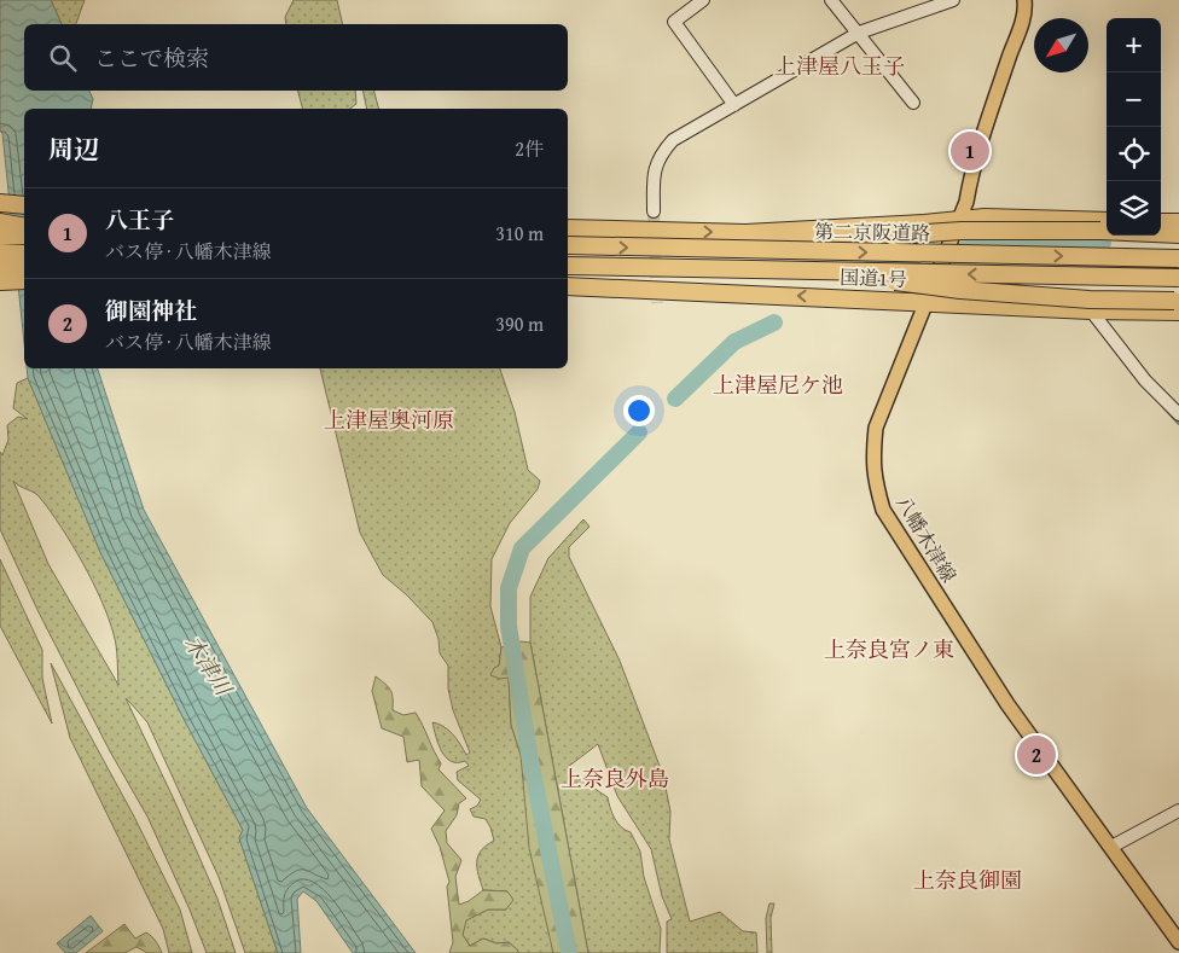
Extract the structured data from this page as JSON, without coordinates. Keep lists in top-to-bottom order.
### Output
{
  "streets": {
    "highway": ["第二京阪道路", "国道1号"],
    "main road": ["八幡木津線"]
  },
  "crossings": [
    ["国道1号", "八幡木津線"]
  ],
  "districts": [
    "上津屋八王子",
    "上津屋尼ケ池",
    "上津屋奥河原",
    "上奈良宮ノ東",
    "上奈良外島",
    "上奈良御園"
  ],
  "water": ["木津川"],
  "north": "bottom left",
  "page": {
    "map_buttons": ["+", "−"],
    "search": "ここで検索",
    "heading": ["周辺", "2件"],
    "pins": ["1", "2"],
    "list": [
      {
        "mark": "1",
        "name": "八王子",
        "note": "バス停 · 八幡木津線",
        "value": "310 m"
      },
      {
        "mark": "2",
        "name": "御園神社",
        "note": "バス停 · 八幡木津線",
        "value": "390 m"
      }
    ]
  }
}
